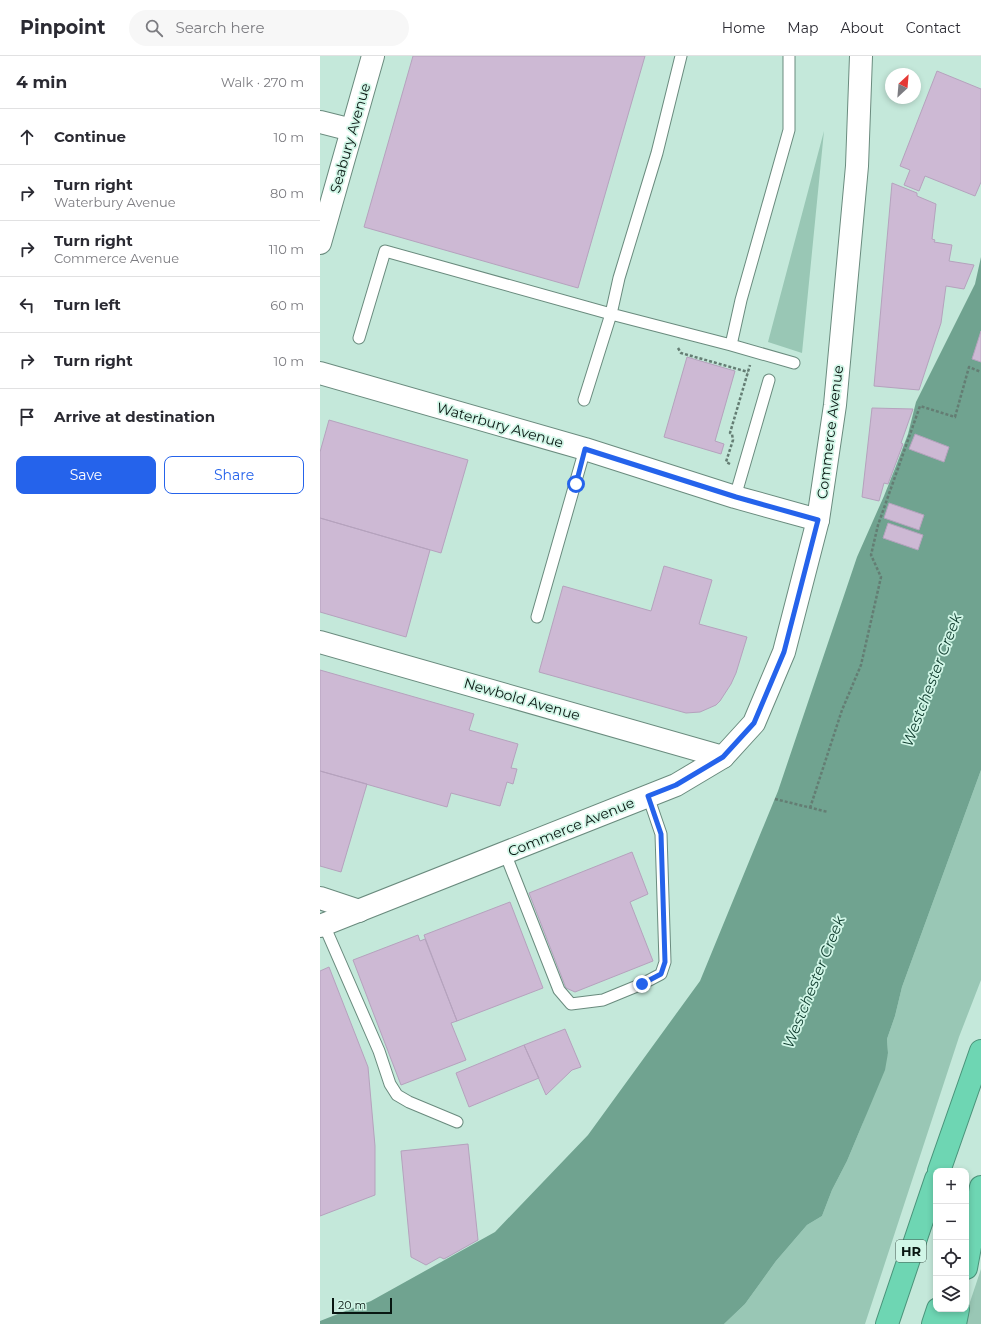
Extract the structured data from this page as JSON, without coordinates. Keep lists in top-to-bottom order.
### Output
{
  "streets": {
    "highway": ["HR"],
    "street": [
      "Seabury Avenue",
      "Waterbury Avenue",
      "Commerce Avenue",
      "Newbold Avenue"
    ]
  },
  "crossings": [
    ["Waterbury Avenue", "Commerce Avenue"],
    ["Commerce Avenue", "Newbold Avenue"]
  ],
  "water": ["Westchester Creek"],
  "scale_bar": "20 m",
  "north": "top right",
  "page": {
    "header": "Pinpoint",
    "search": "Search here",
    "nav": [
      "Home",
      "Map",
      "About",
      "Contact"
    ],
    "heading": ["4 min", "Walk · 270 m"],
    "list": [
      ["Continue", "10 m"],
      ["Turn right", "Waterbury Avenue", "80 m"],
      ["Turn right", "Commerce Avenue", "110 m"],
      ["Turn left", "60 m"],
      ["Turn right", "10 m"],
      "Arrive at destination"
    ],
    "buttons": ["Save", "Share"],
    "map_buttons": ["+", "−"],
    "scale": "20 m"
  }
}
